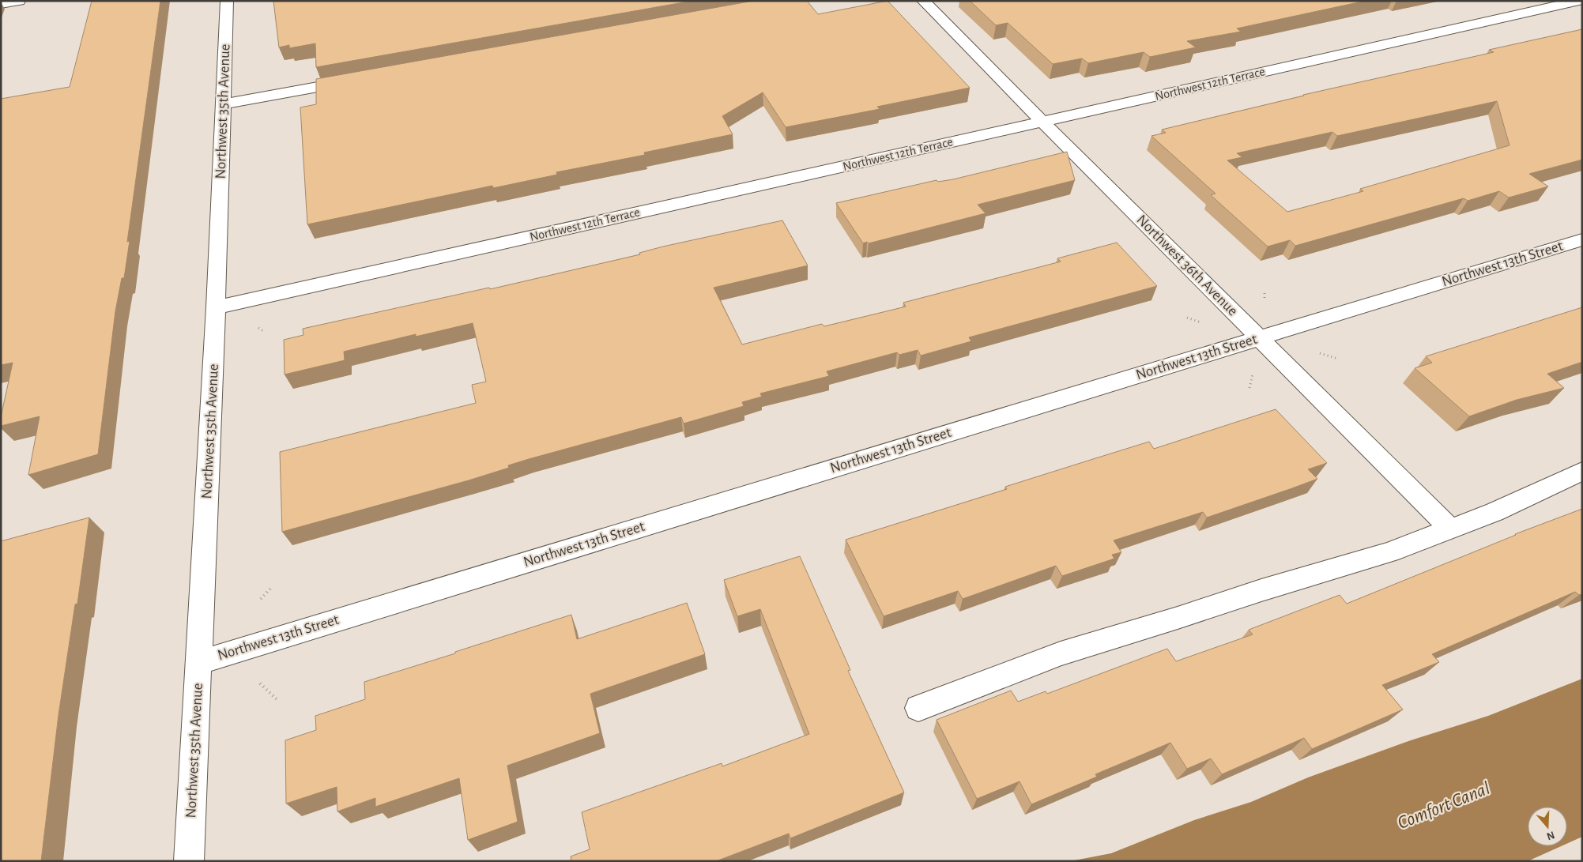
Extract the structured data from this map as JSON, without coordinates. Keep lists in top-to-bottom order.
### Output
{
  "streets": {
    "street": [
      "Northwest 12th Terrace",
      "Northwest 35th Avenue",
      "Northwest 13th Street",
      "Northwest 36th Avenue"
    ]
  },
  "crossings": [
    ["Northwest 12th Terrace", "Northwest 35th Avenue"],
    ["Northwest 12th Terrace", "Northwest 36th Avenue"],
    ["Northwest 35th Avenue", "Northwest 13th Street"],
    ["Northwest 13th Street", "Northwest 36th Avenue"]
  ],
  "water": ["Comfort Canal"],
  "north": "bottom"
}
